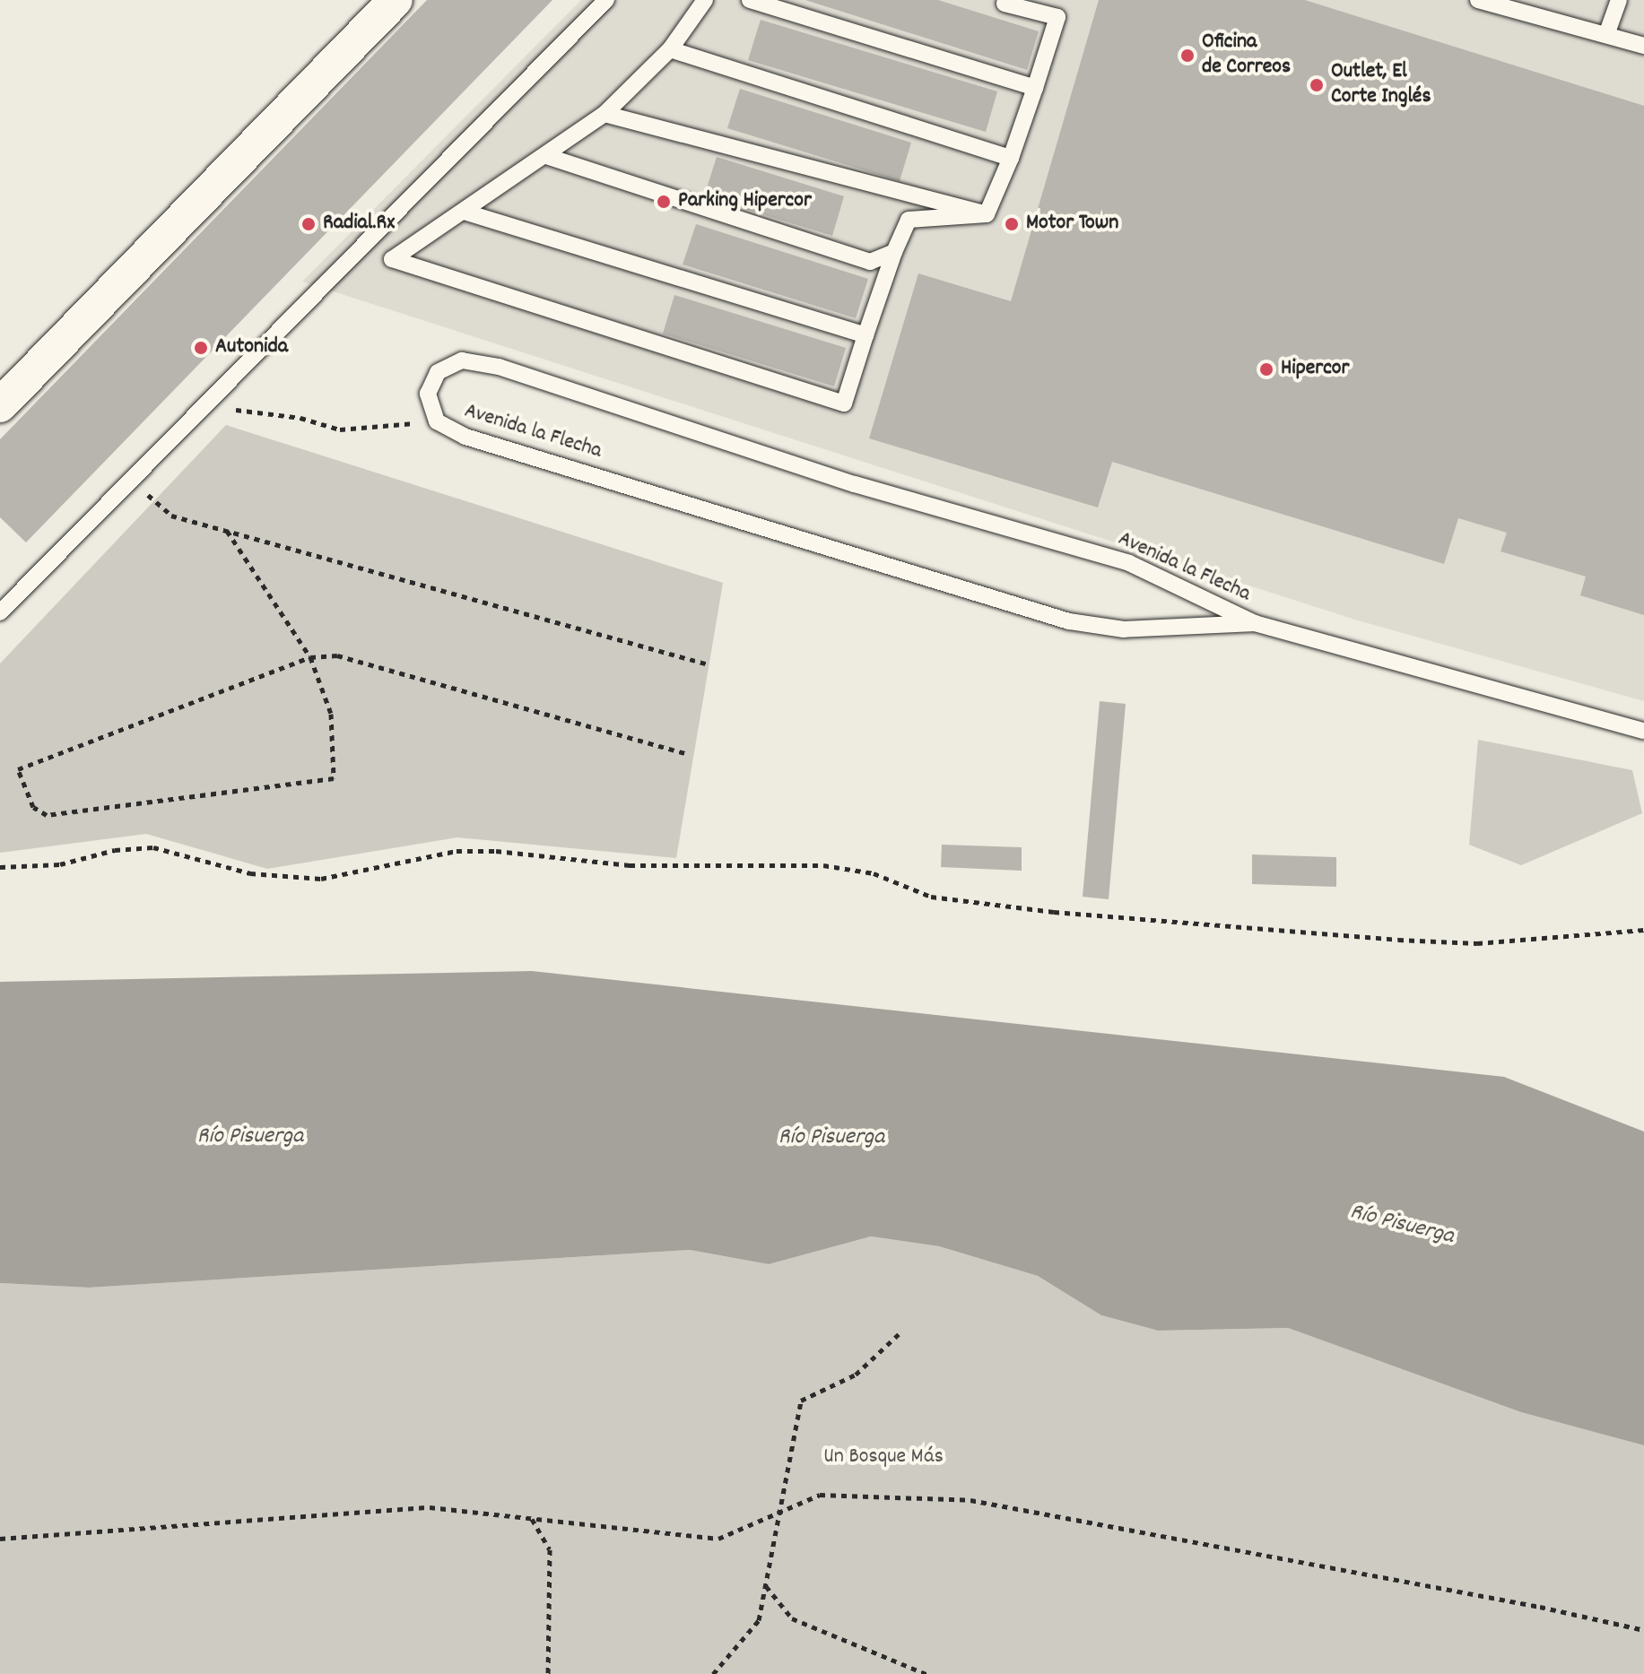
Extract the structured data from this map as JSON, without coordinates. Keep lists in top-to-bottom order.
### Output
{
  "streets": {
    "lane": ["Avenida la Flecha"]
  },
  "water": ["Río Pisuerga"],
  "parks": ["Un Bosque Más"],
  "places": [
    "Oficina de Correos",
    "Outlet, El Corte Inglés",
    "Parking Hipercor",
    "Radial.Rx",
    "Motor Town",
    "Autonida",
    "Hipercor"
  ]
}
